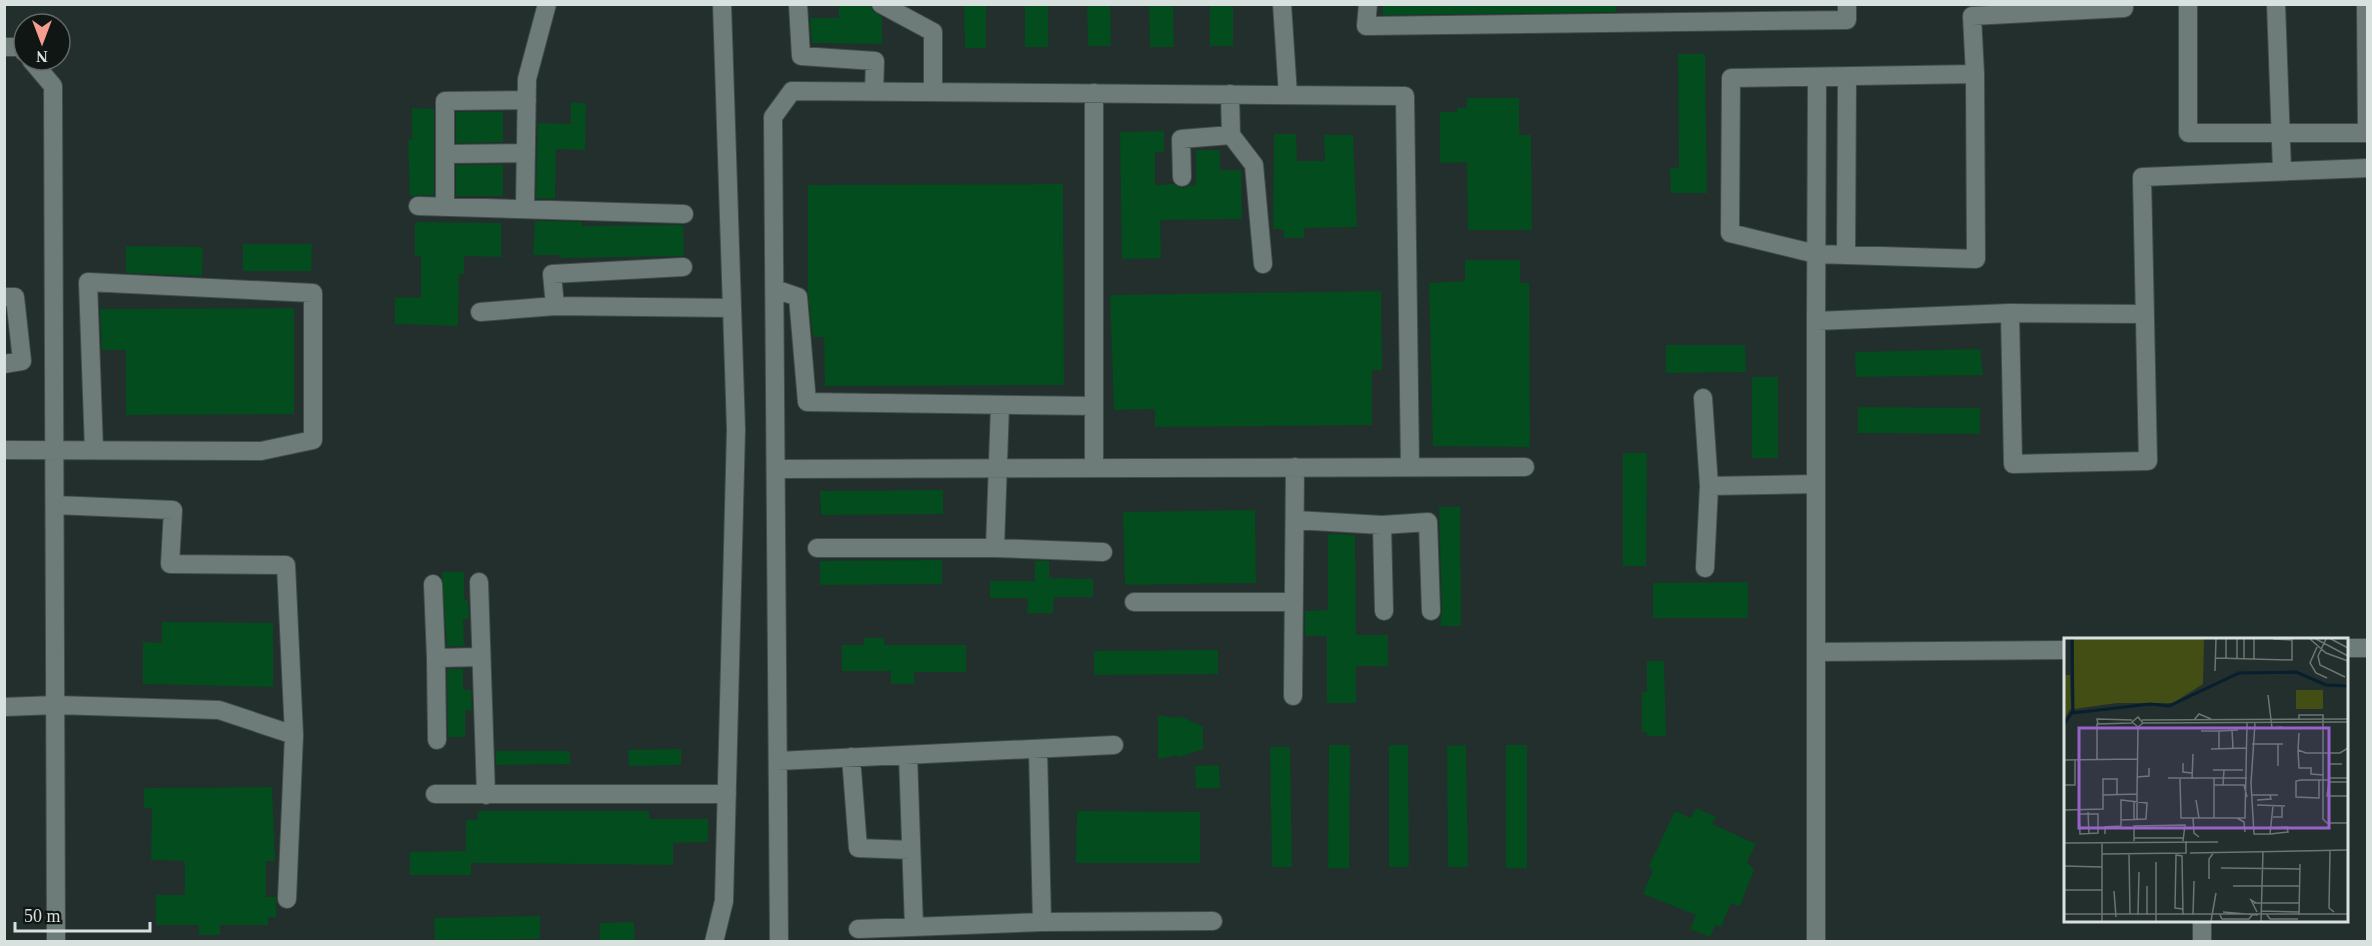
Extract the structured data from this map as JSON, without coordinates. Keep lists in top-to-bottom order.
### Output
{
  "scale_bar": "50 m",
  "north": "bottom"
}
